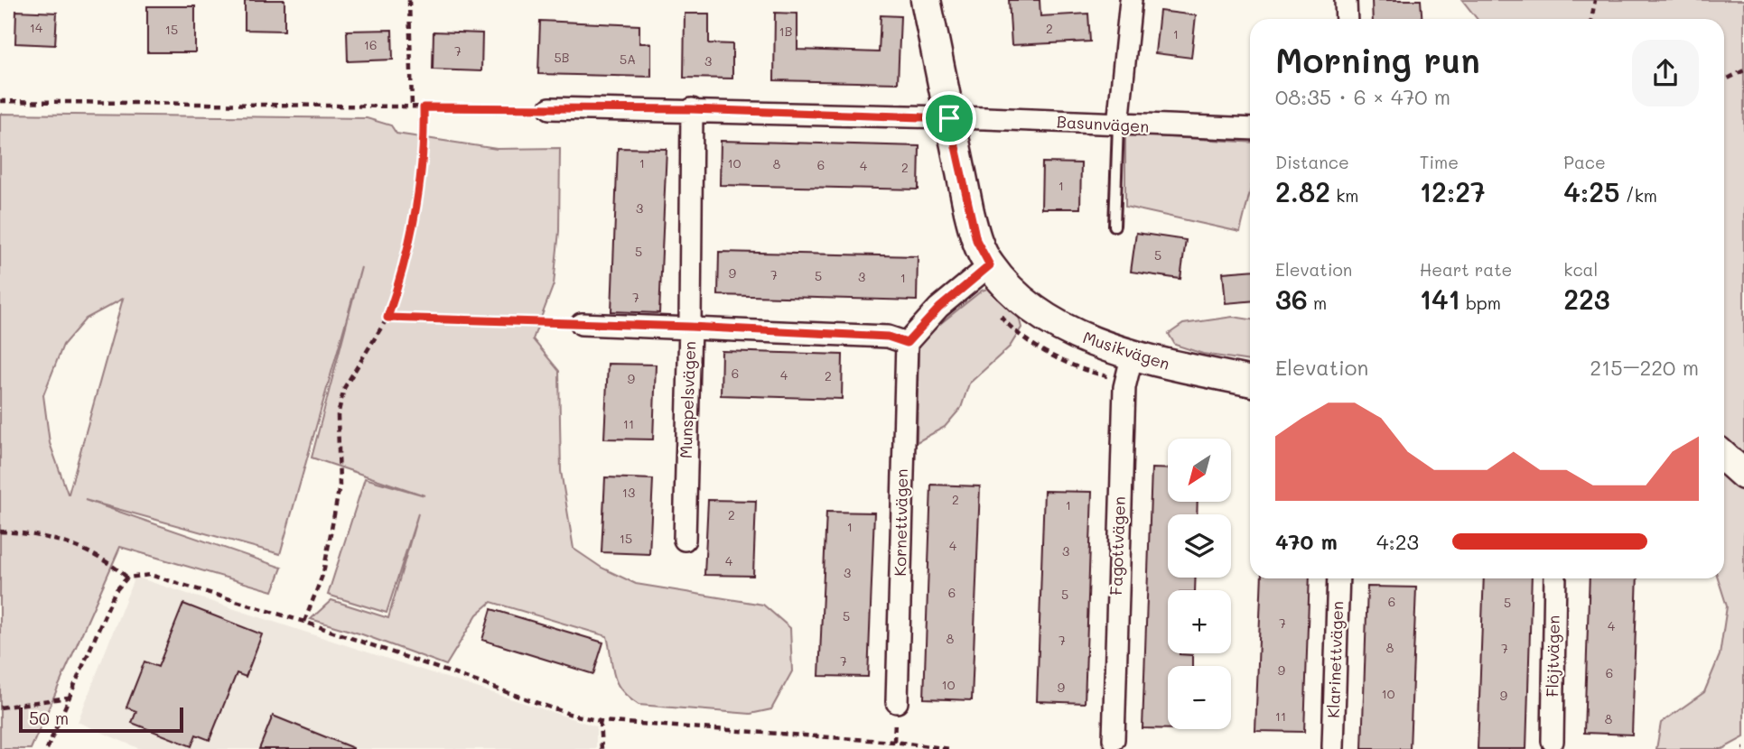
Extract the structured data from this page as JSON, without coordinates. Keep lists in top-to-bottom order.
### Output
{
  "streets": {
    "street": [
      "Basunvägen",
      "Musikvägen",
      "Munspelsvägen",
      "Kornettvägen",
      "Fagottvägen",
      "Flöjtvägen",
      "Klarinettvägen"
    ]
  },
  "crossings": [
    ["Basunvägen", "Musikvägen"],
    ["Basunvägen", "Munspelsvägen"],
    ["Musikvägen", "Fagottvägen"]
  ],
  "house_numbers": [
    "14",
    "2",
    "15",
    "1B",
    "1",
    "16",
    "7",
    "5B",
    "5A",
    "3",
    "1",
    "10",
    "8",
    "6",
    "4",
    "2",
    "1",
    "3",
    "5",
    "5",
    "9",
    "7",
    "5",
    "3",
    "1",
    "7",
    "6",
    "4",
    "2",
    "9",
    "11",
    "13",
    "2",
    "1",
    "2",
    "1",
    "15",
    "4",
    "3",
    "4",
    "3",
    "6",
    "5",
    "6",
    "5",
    "5",
    "7",
    "4",
    "8",
    "7",
    "8",
    "7",
    "7",
    "9",
    "6",
    "10",
    "9",
    "10",
    "9",
    "11",
    "8"
  ],
  "scale_bar": "50 m",
  "north": "bottom left",
  "page": {
    "heading": ["Morning run", "08:35 · 6 × 470 m"],
    "stats": [
      ["Distance", "2.82 km"],
      ["Time", "12:27"],
      ["Pace", "4:25 /km"],
      ["Elevation", "36 m"],
      ["Heart rate", "141 bpm"],
      ["kcal", "223"]
    ],
    "chart": ["Elevation", "215–220 m"],
    "map_buttons": ["+", "−"],
    "list": [
      {
        "name": "470 m",
        "note": "4:23"
      }
    ],
    "scale": "50 m"
  }
}
